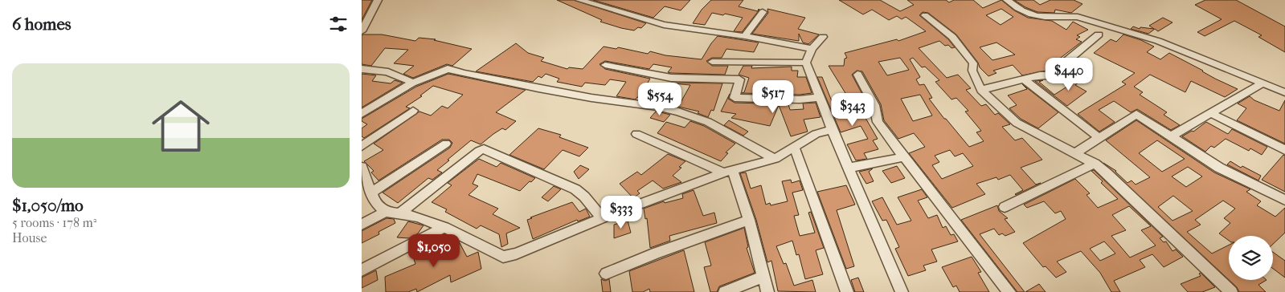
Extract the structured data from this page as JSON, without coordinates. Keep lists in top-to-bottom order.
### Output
{
  "page": {
    "heading": "6 homes",
    "list": [
      {
        "name": "$1,050/mo",
        "note": "5 rooms · 178 m² · House"
      }
    ],
    "price": [
      "$440",
      "$517",
      "$554",
      "$343",
      "$333",
      "$1,050"
    ]
  }
}
